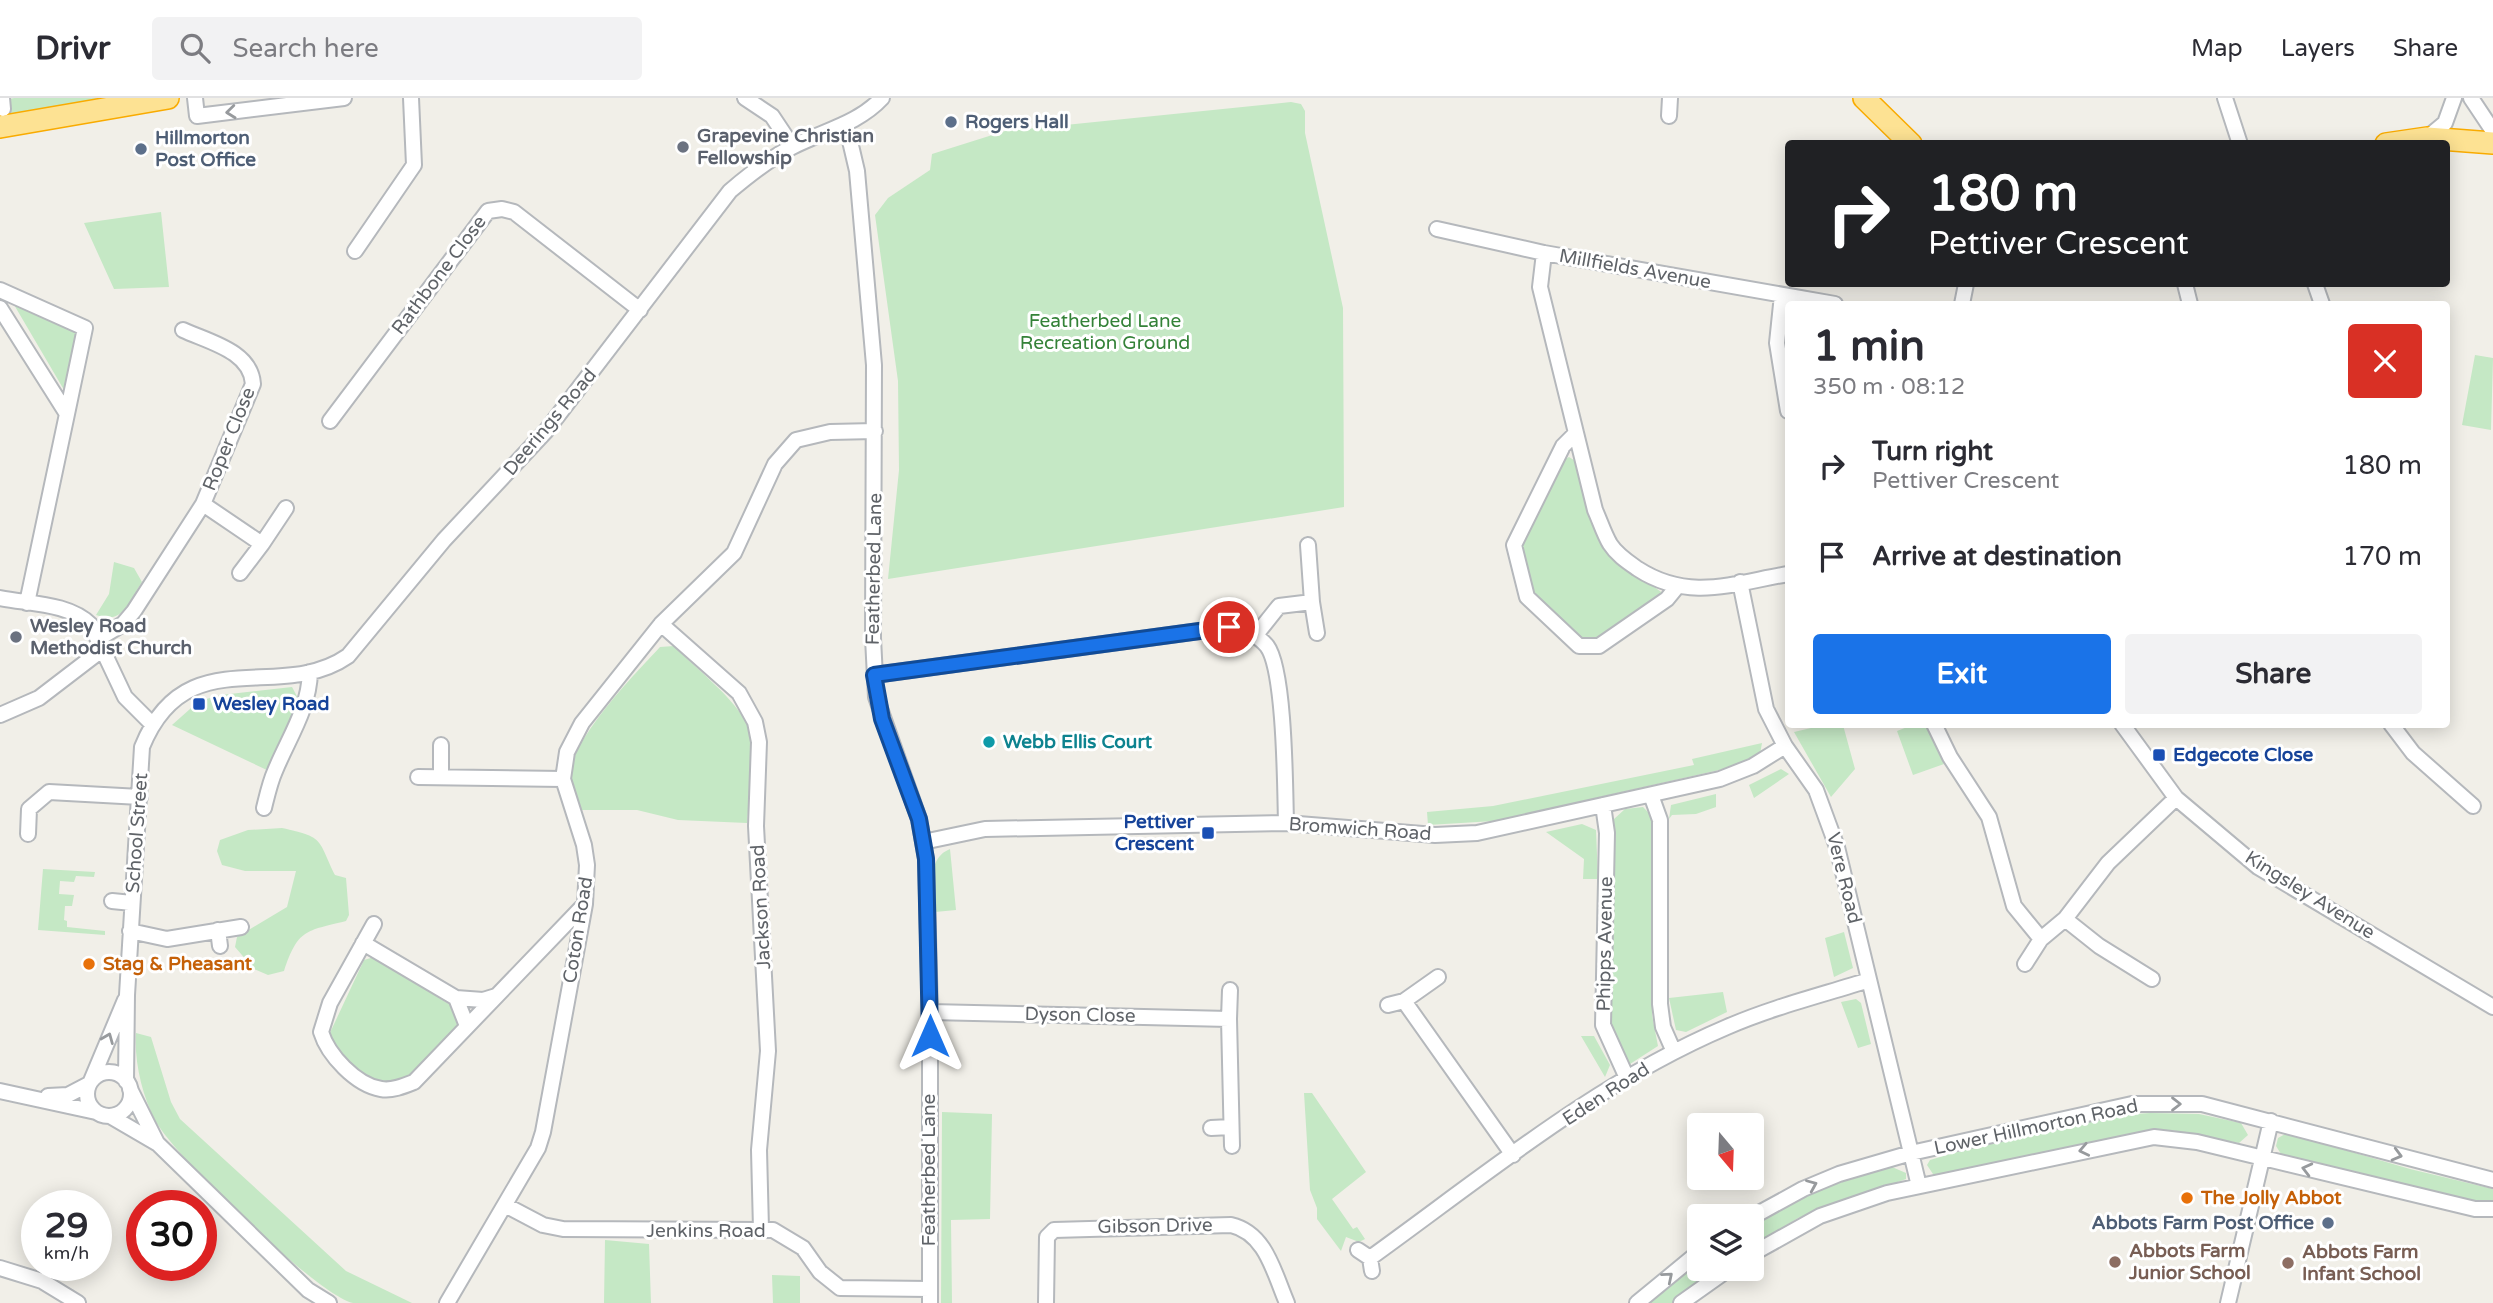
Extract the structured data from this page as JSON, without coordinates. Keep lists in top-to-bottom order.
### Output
{
  "streets": {
    "street": [
      "Millfields Avenue",
      "Rathbone Close",
      "Deerings Road",
      "Roper Close",
      "Featherbed Lane",
      "Bromwich Road",
      "School Street",
      "Vere Road",
      "Kingsley Avenue",
      "Jackson Road",
      "Coton Road",
      "Phipps Avenue",
      "Dyson Close",
      "Eden Road",
      "Lower Hillmorton Road",
      "Gibson Drive",
      "Jenkins Road"
    ]
  },
  "crossings": [
    ["Rathbone Close", "Deerings Road"],
    ["Deerings Road", "Featherbed Lane"],
    ["Deerings Road", "School Street"],
    ["Featherbed Lane", "Bromwich Road"],
    ["Featherbed Lane", "Dyson Close"],
    ["Featherbed Lane", "Jenkins Road"],
    ["Bromwich Road", "Vere Road"],
    ["Bromwich Road", "Phipps Avenue"],
    ["Vere Road", "Eden Road"],
    ["Vere Road", "Lower Hillmorton Road"],
    ["Jackson Road", "Jenkins Road"],
    ["Coton Road", "Jenkins Road"],
    ["Phipps Avenue", "Eden Road"]
  ],
  "parks": ["Featherbed Lane Recreation Ground"],
  "places": {
    "other": [
      "Rogers Hall",
      "Grapevine Christian Fellowship",
      "Hillmorton Post Office",
      "Wesley Road Methodist Church",
      "Webb Ellis Court",
      "Stag & Pheasant",
      "The Jolly Abbot",
      "Abbots Farm Post Office",
      "Abbots Farm Junior School",
      "Abbots Farm Infant School"
    ],
    "transit": ["Wesley Road", "Edgecote Close", "Pettiver Crescent"]
  },
  "north": "bottom",
  "page": {
    "header": "Drivr",
    "search": "Search here",
    "nav": ["Map", "Layers", "Share"],
    "turn": ["180 m", "Pettiver Crescent"],
    "heading": ["1 min", "350 m · 08:12"],
    "list": [
      {
        "name": "Turn right",
        "note": "Pettiver Crescent",
        "value": "180 m"
      },
      {
        "name": "Arrive at destination",
        "value": "170 m"
      }
    ],
    "buttons": ["Exit", "Share"],
    "speed": "29 km/h",
    "limit": "30"
  }
}
